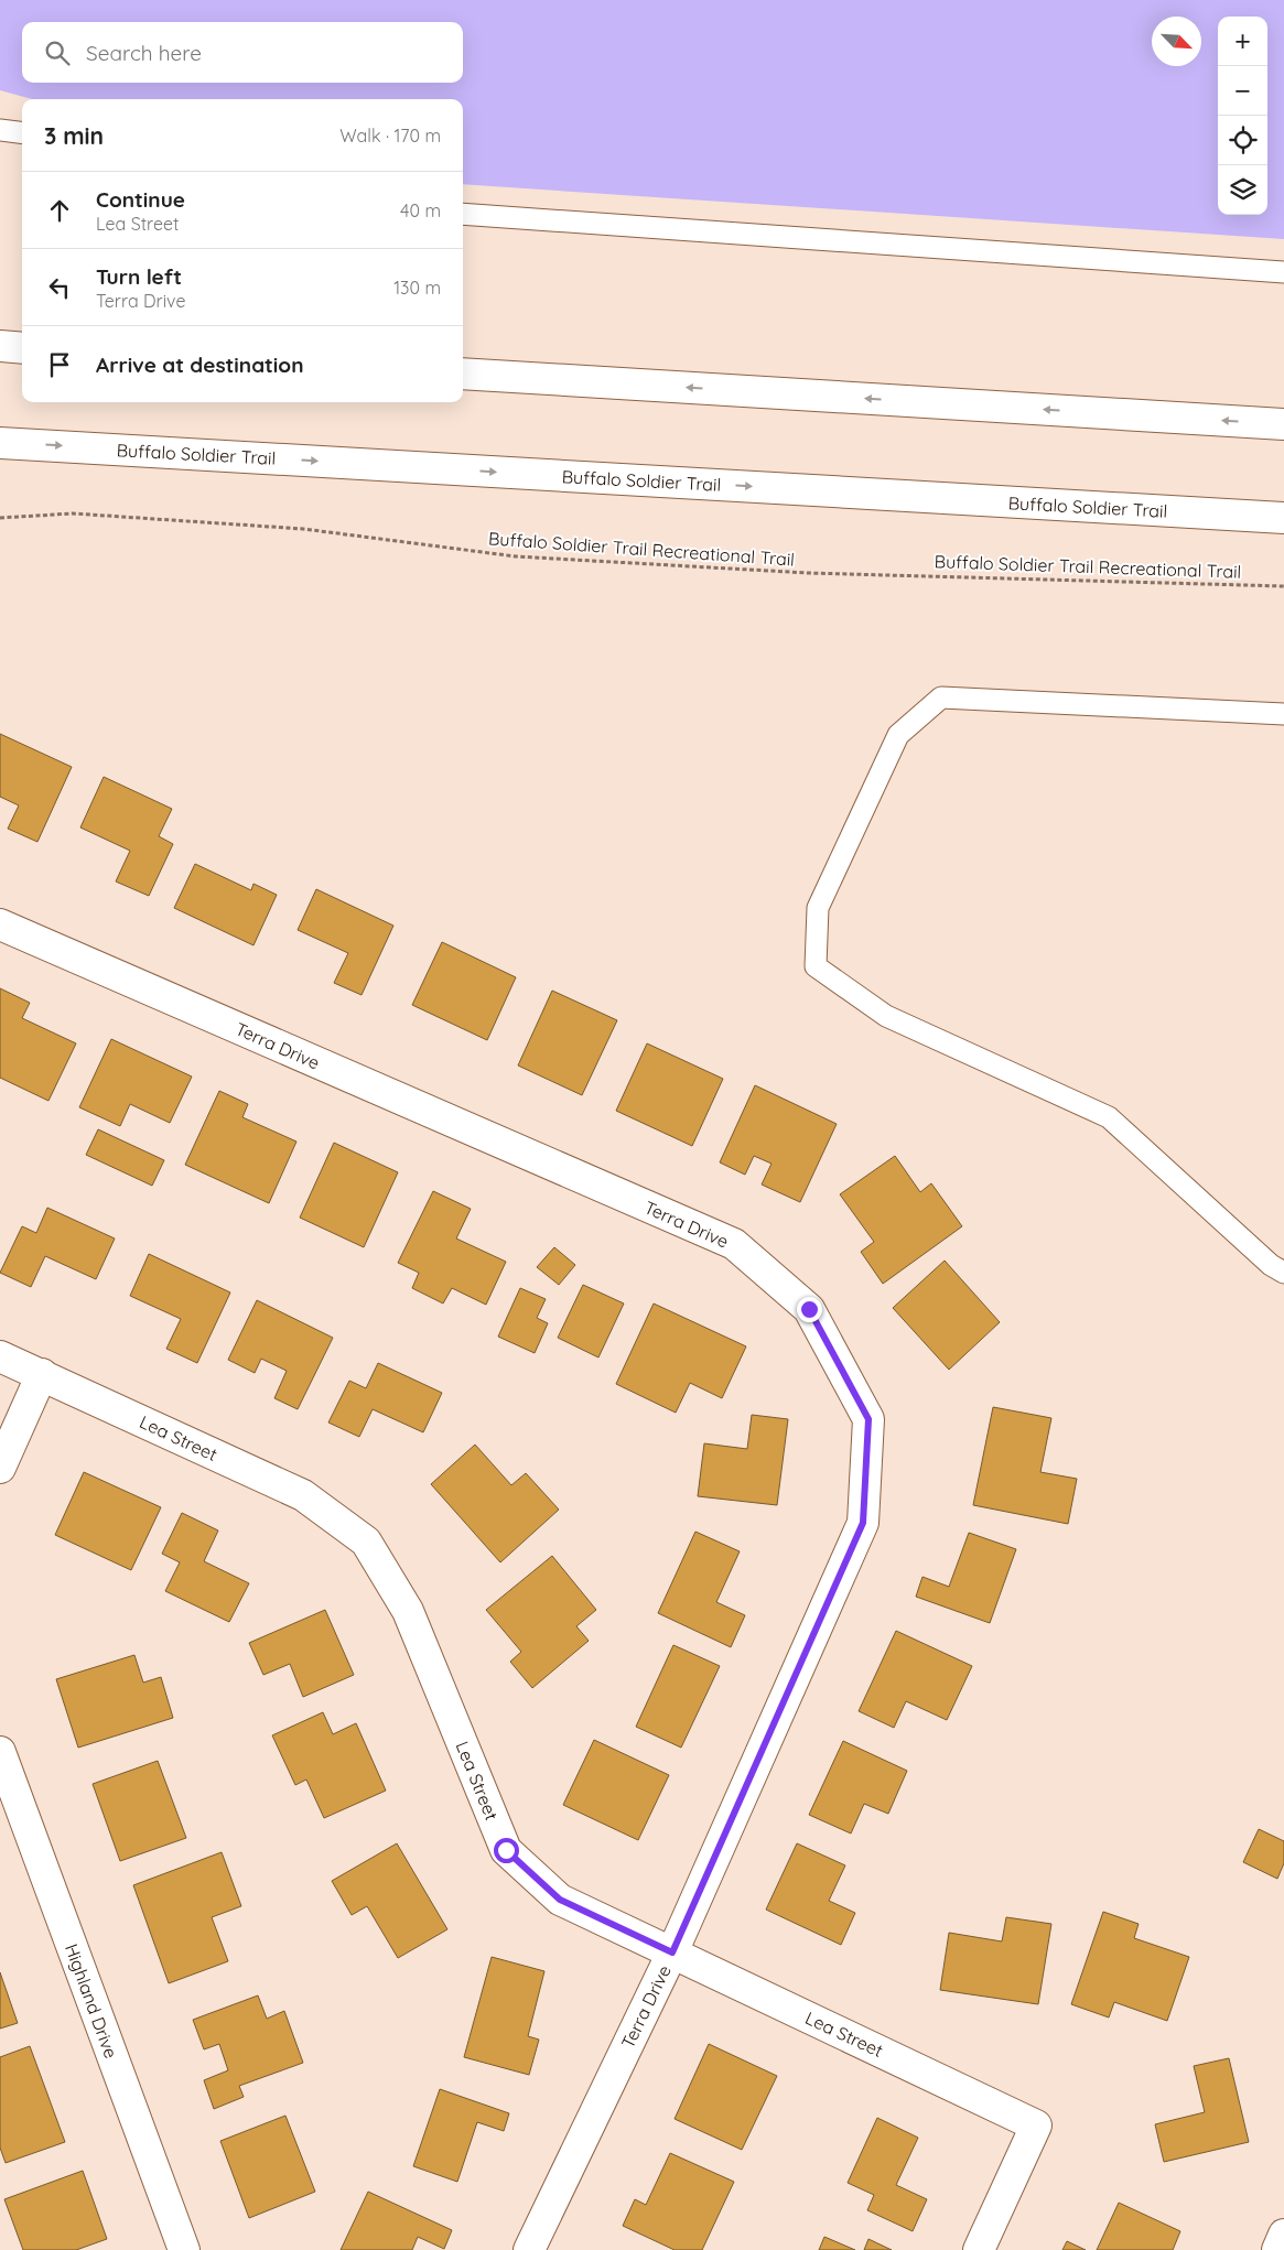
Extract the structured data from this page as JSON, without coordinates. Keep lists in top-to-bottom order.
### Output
{
  "streets": {
    "street": [
      "Buffalo Soldier Trail",
      "Terra Drive",
      "Lea Street",
      "Highland Drive"
    ],
    "path": ["Buffalo Soldier Trail Recreational Trail"]
  },
  "crossings": [
    ["Terra Drive", "Lea Street"]
  ],
  "north": "bottom right",
  "page": {
    "map_buttons": ["+", "−"],
    "search": "Search here",
    "heading": ["3 min", "Walk · 170 m"],
    "list": [
      ["Continue", "Lea Street", "40 m"],
      ["Turn left", "Terra Drive", "130 m"],
      "Arrive at destination"
    ]
  }
}
